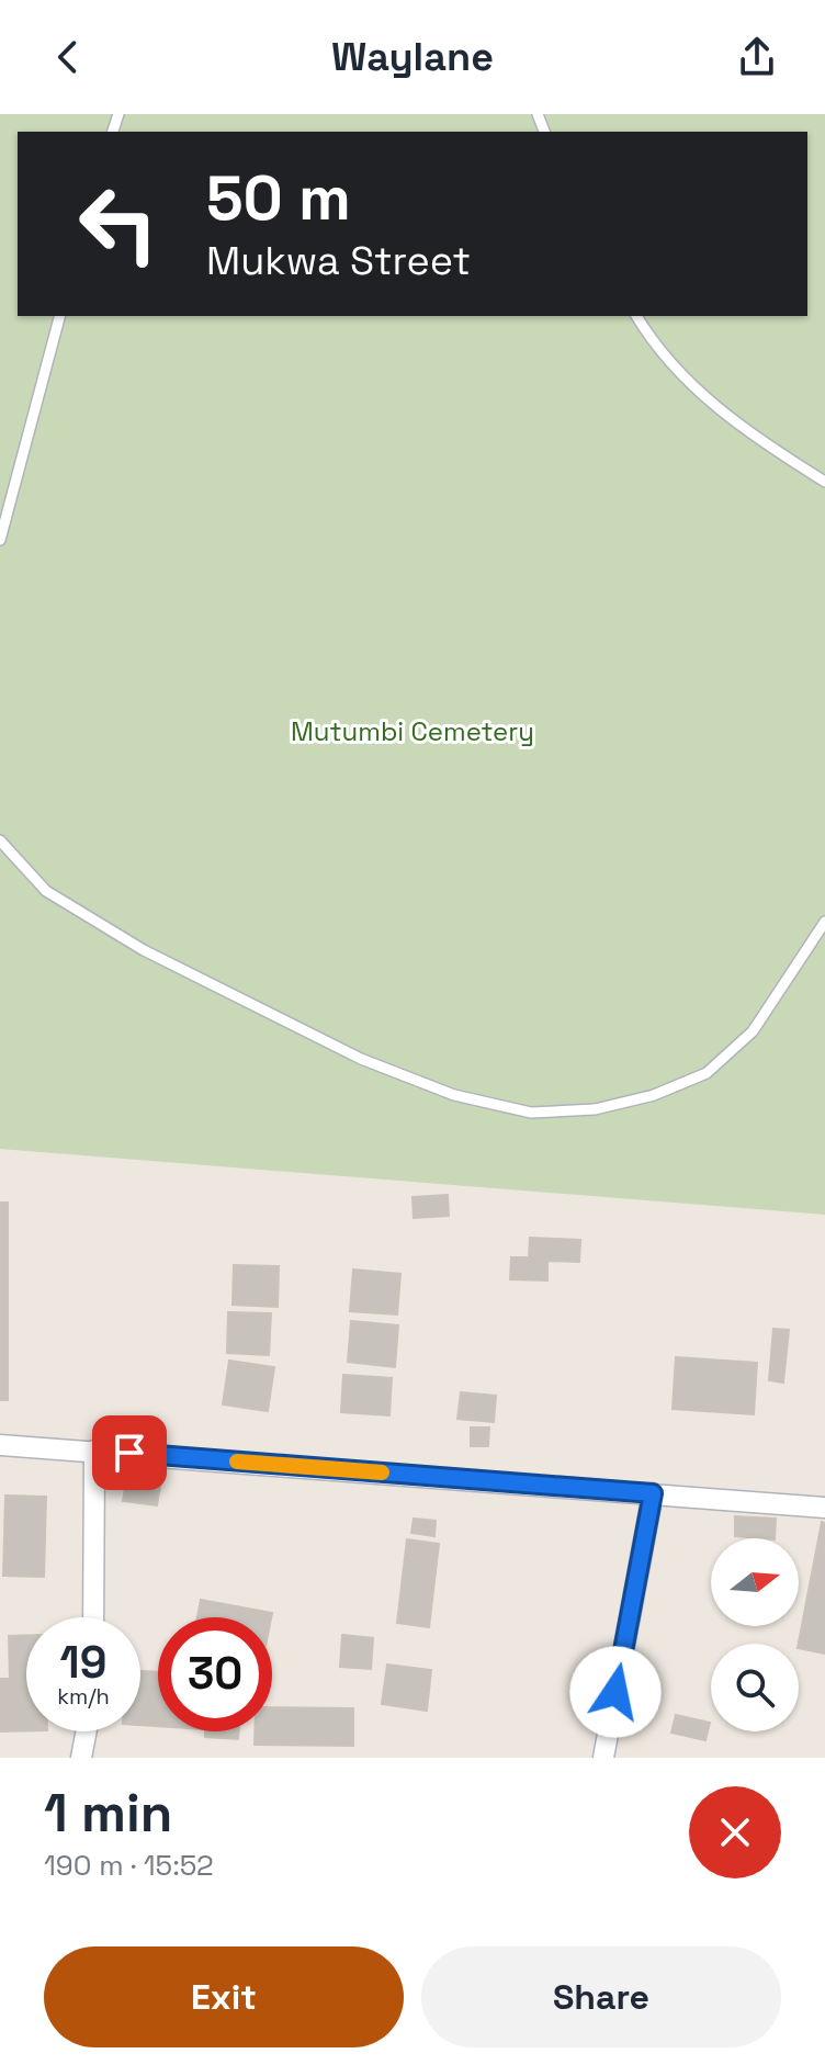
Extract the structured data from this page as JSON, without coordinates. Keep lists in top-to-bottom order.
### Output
{
  "parks": ["Mutumbi Cemetery"],
  "north": "right",
  "page": {
    "header": "Waylane",
    "turn": ["50 m", "Mukwa Street"],
    "speed": "19 km/h",
    "limit": "30",
    "heading": ["1 min", "190 m · 15:52"],
    "buttons": ["Exit", "Share"]
  }
}
